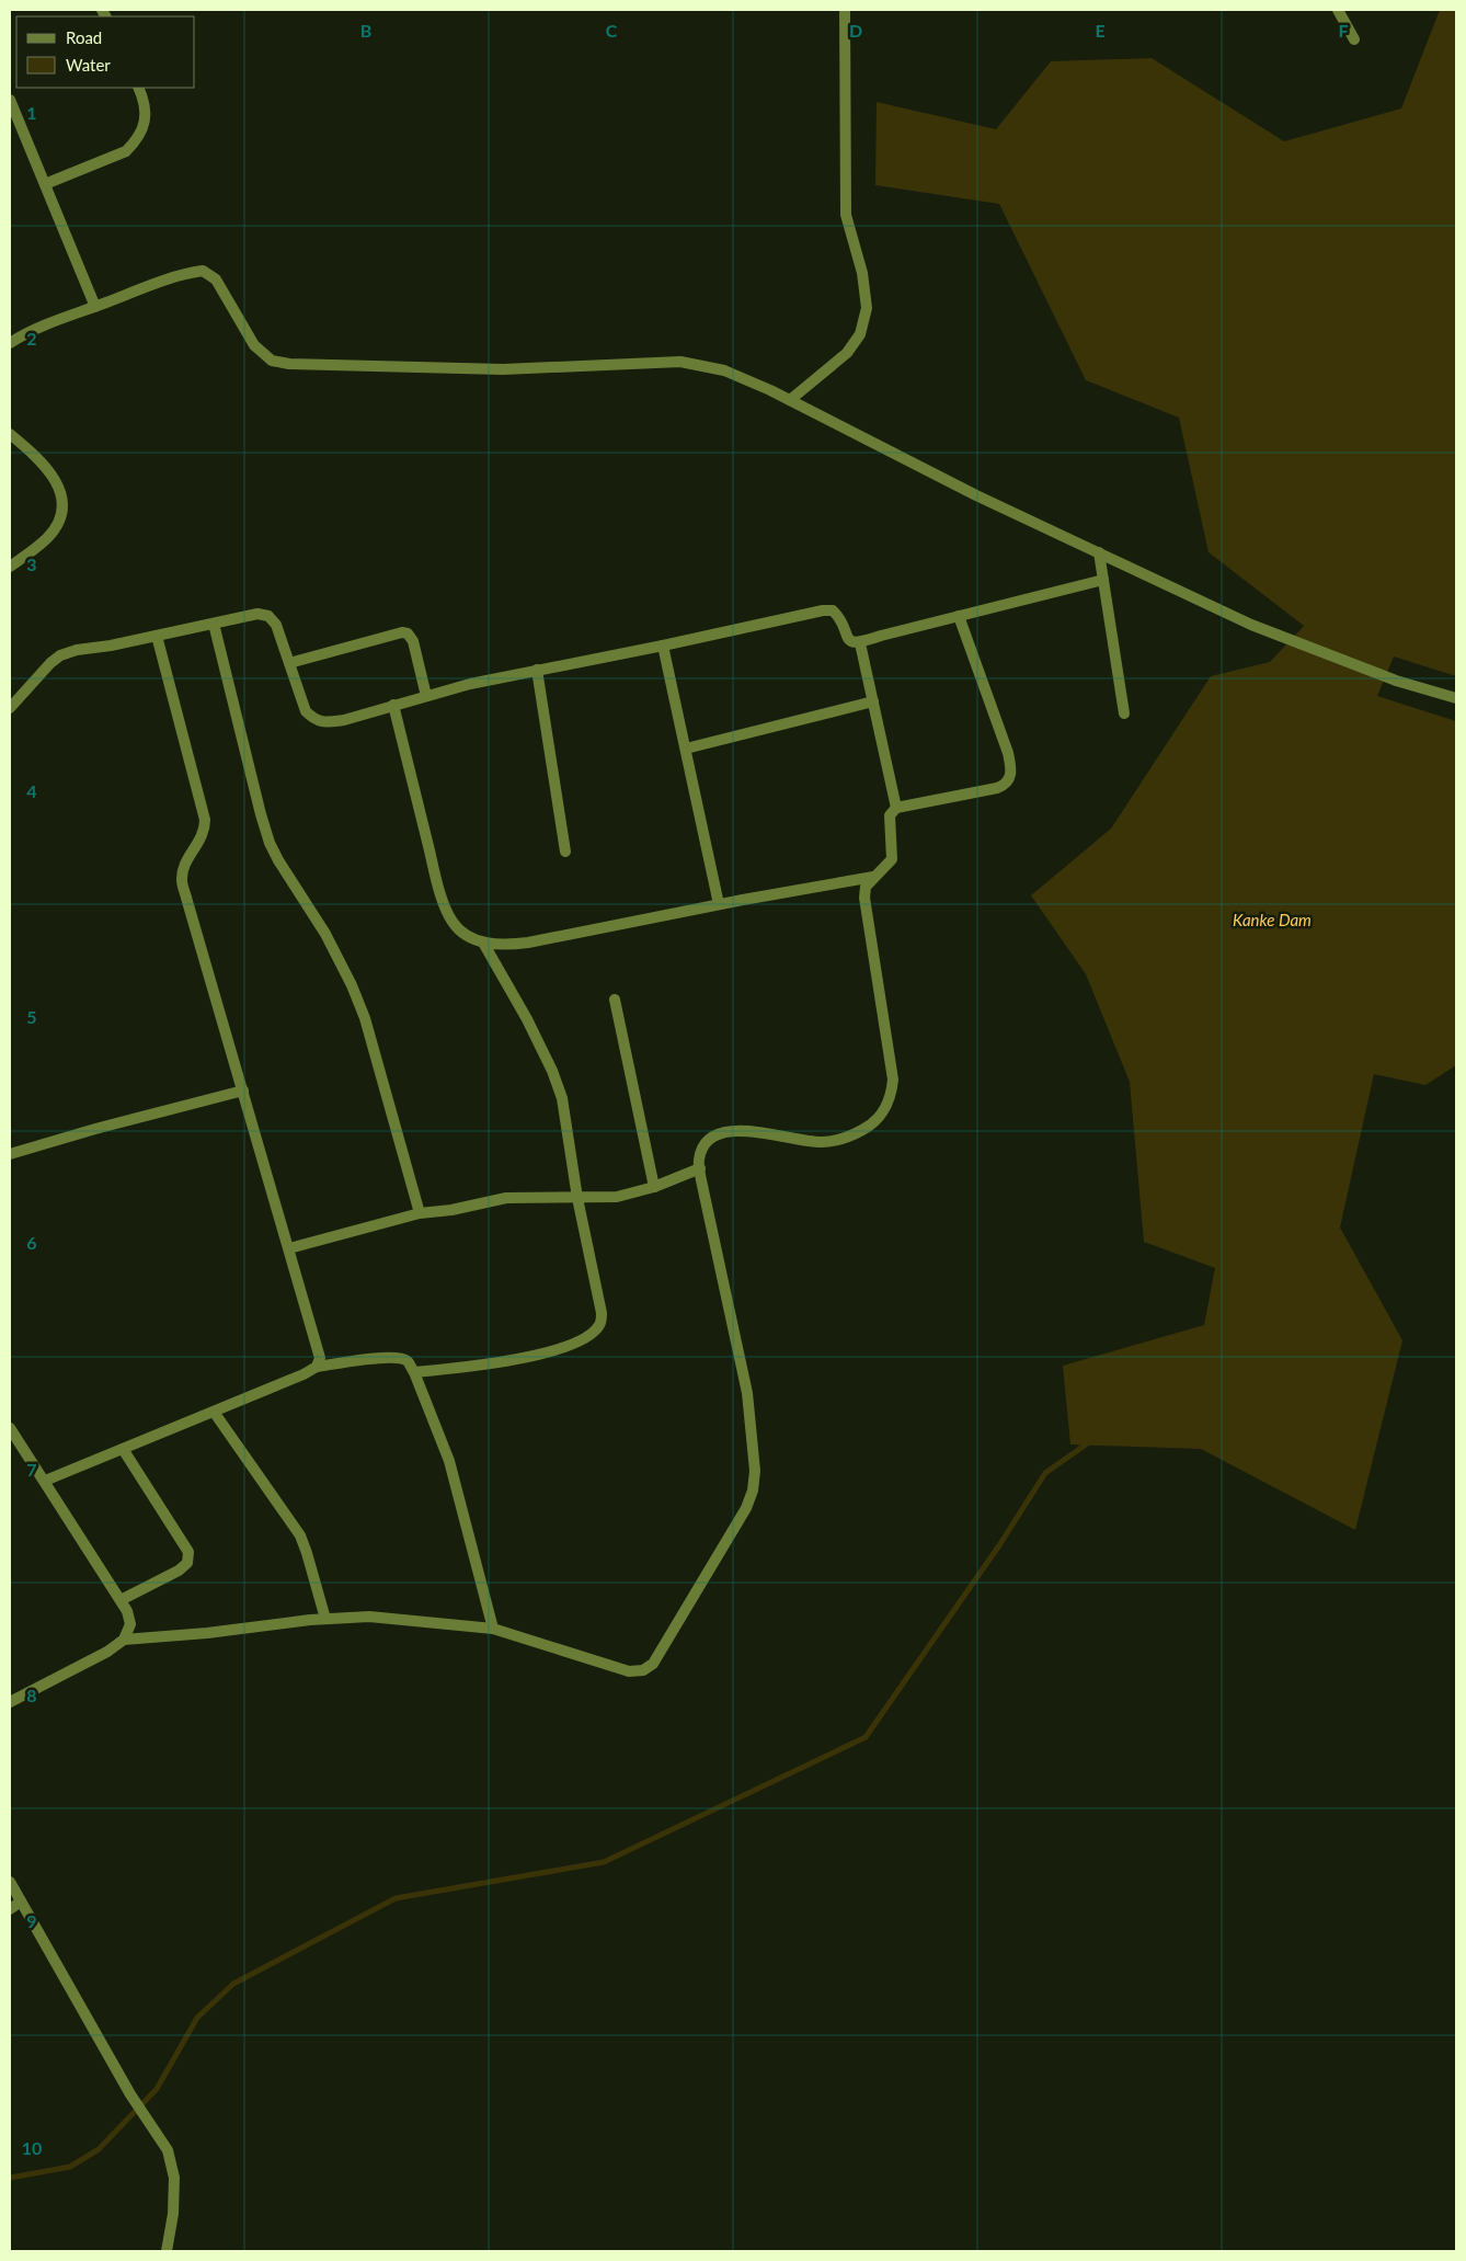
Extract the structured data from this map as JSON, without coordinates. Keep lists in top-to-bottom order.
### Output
{
  "water": ["Kanke Dam"],
  "legend": ["Road", "Water"],
  "grid": {
    "columns": [
      "B",
      "C",
      "D",
      "E",
      "F"
    ],
    "rows": [
      "1",
      "2",
      "3",
      "4",
      "5",
      "6",
      "7",
      "8",
      "9",
      "10"
    ]
  }
}
